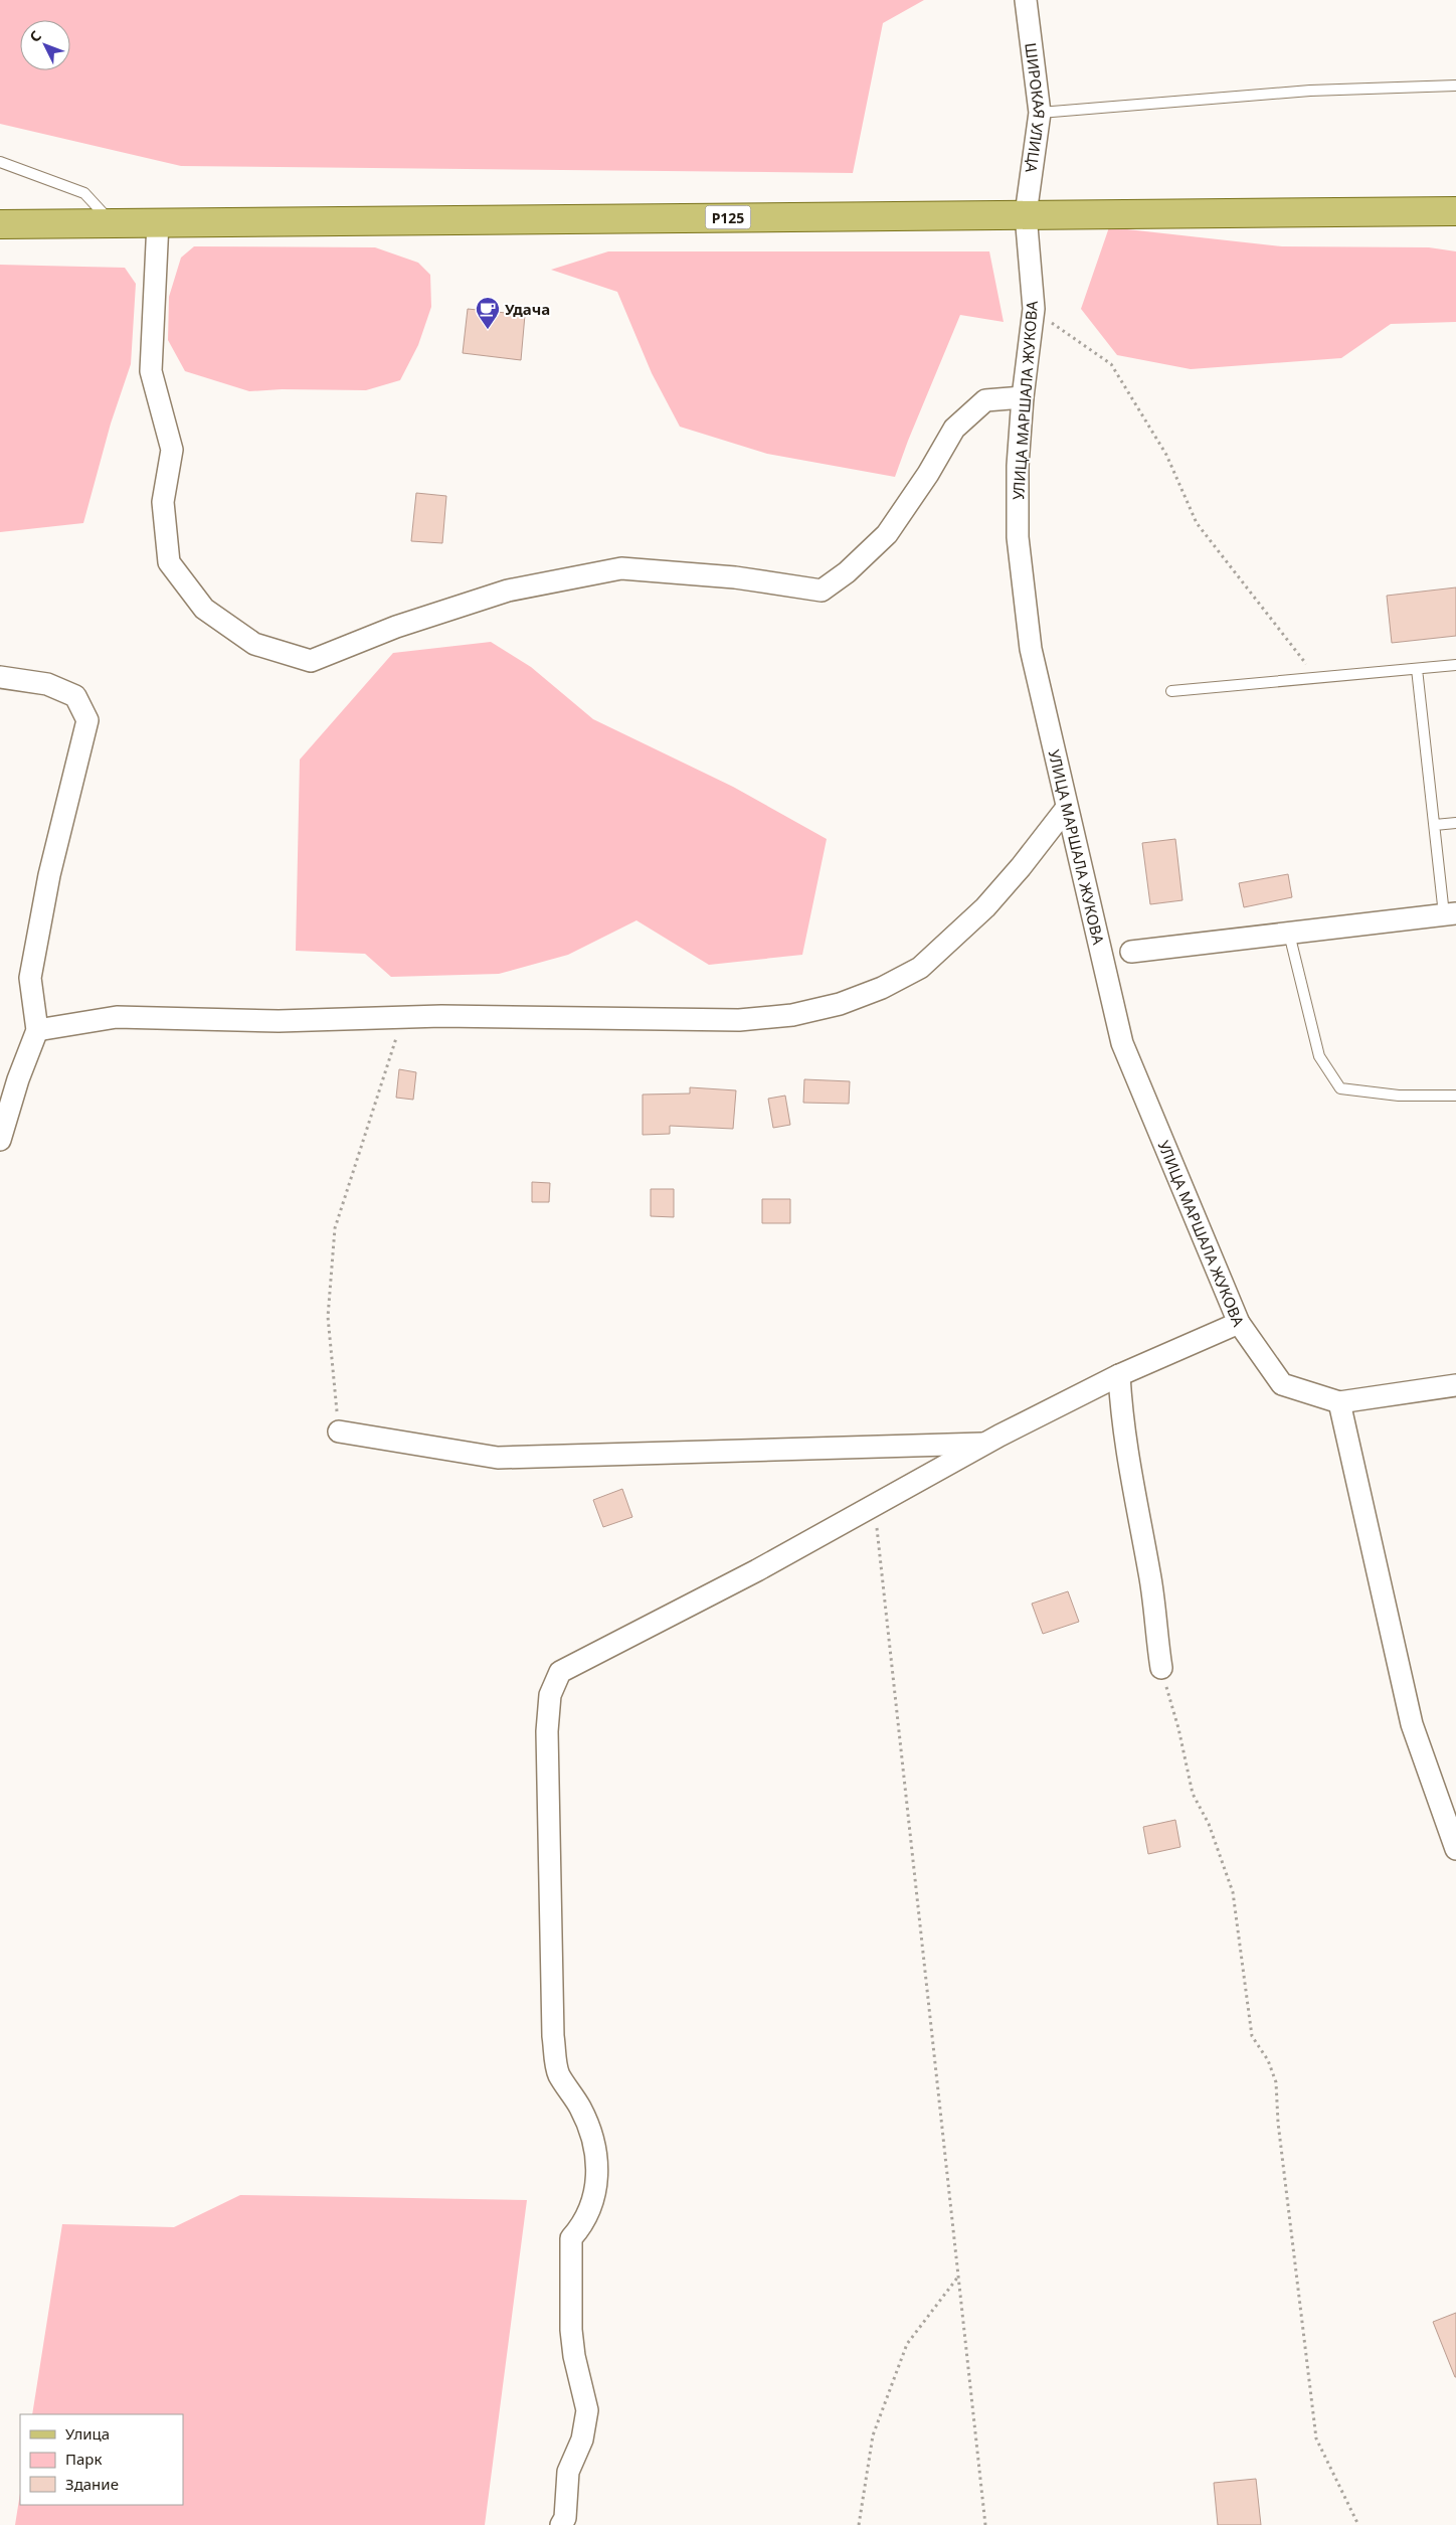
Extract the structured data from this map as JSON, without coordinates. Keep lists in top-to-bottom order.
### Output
{
  "streets": {
    "main road": ["Р125"],
    "street": ["ШИРОКАЯ УЛИЦА", "УЛИЦА МАРШАЛА ЖУКОВА"]
  },
  "crossings": [
    ["ШИРОКАЯ УЛИЦА", "Р125"],
    ["ШИРОКАЯ УЛИЦА", "УЛИЦА МАРШАЛА ЖУКОВА"],
    ["Р125", "УЛИЦА МАРШАЛА ЖУКОВА"]
  ],
  "places": {
    "cafe": ["Удача"]
  },
  "legend": ["Улица", "Парк", "Здание"],
  "north": "top left"
}
